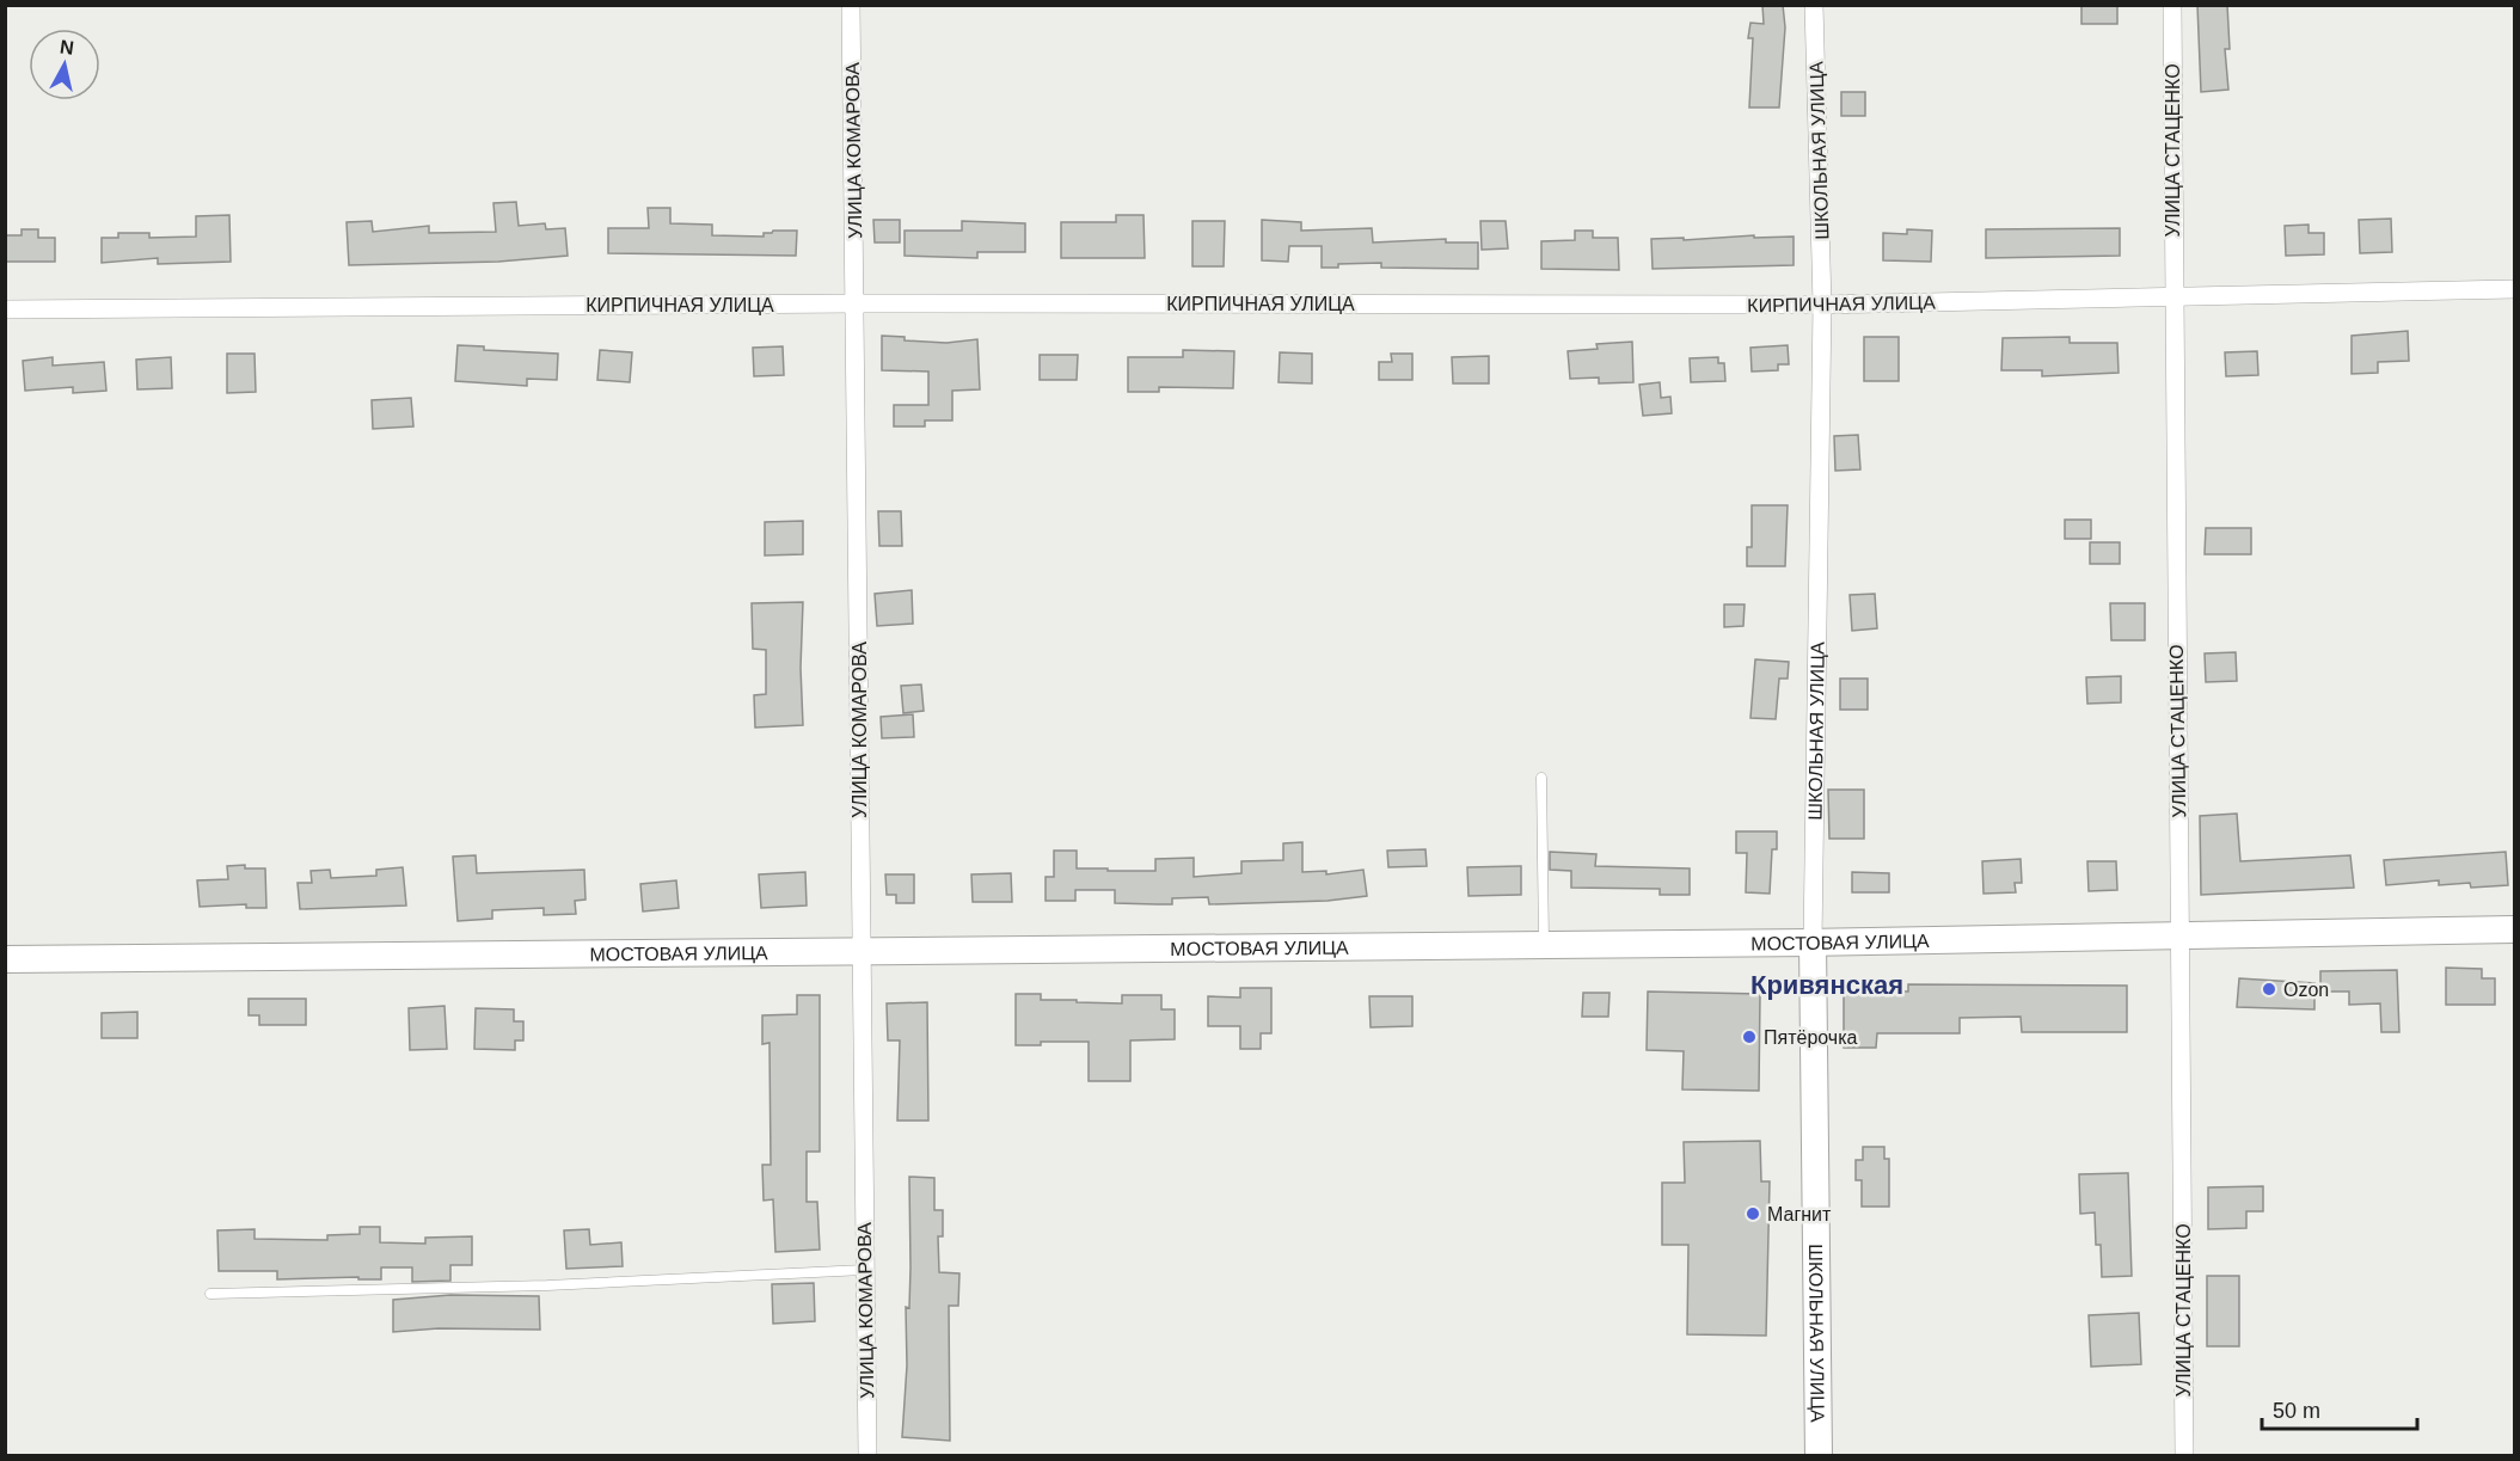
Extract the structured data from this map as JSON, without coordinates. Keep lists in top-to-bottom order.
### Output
{
  "streets": {
    "street": [
      "УЛИЦА КОМАРОВА",
      "ШКОЛЬНАЯ УЛИЦА",
      "УЛИЦА СТАЦЕНКО",
      "КИРПИЧНАЯ УЛИЦА",
      "МОСТОВАЯ УЛИЦА"
    ]
  },
  "crossings": [
    ["УЛИЦА КОМАРОВА", "КИРПИЧНАЯ УЛИЦА"],
    ["УЛИЦА КОМАРОВА", "МОСТОВАЯ УЛИЦА"],
    ["ШКОЛЬНАЯ УЛИЦА", "КИРПИЧНАЯ УЛИЦА"],
    ["ШКОЛЬНАЯ УЛИЦА", "МОСТОВАЯ УЛИЦА"],
    ["УЛИЦА СТАЦЕНКО", "КИРПИЧНАЯ УЛИЦА"],
    ["УЛИЦА СТАЦЕНКО", "МОСТОВАЯ УЛИЦА"]
  ],
  "districts": ["Кривянская"],
  "places": ["Ozon", "Пятёрочка", "Магнит"],
  "scale_bar": "50 m",
  "north": "top"
}
